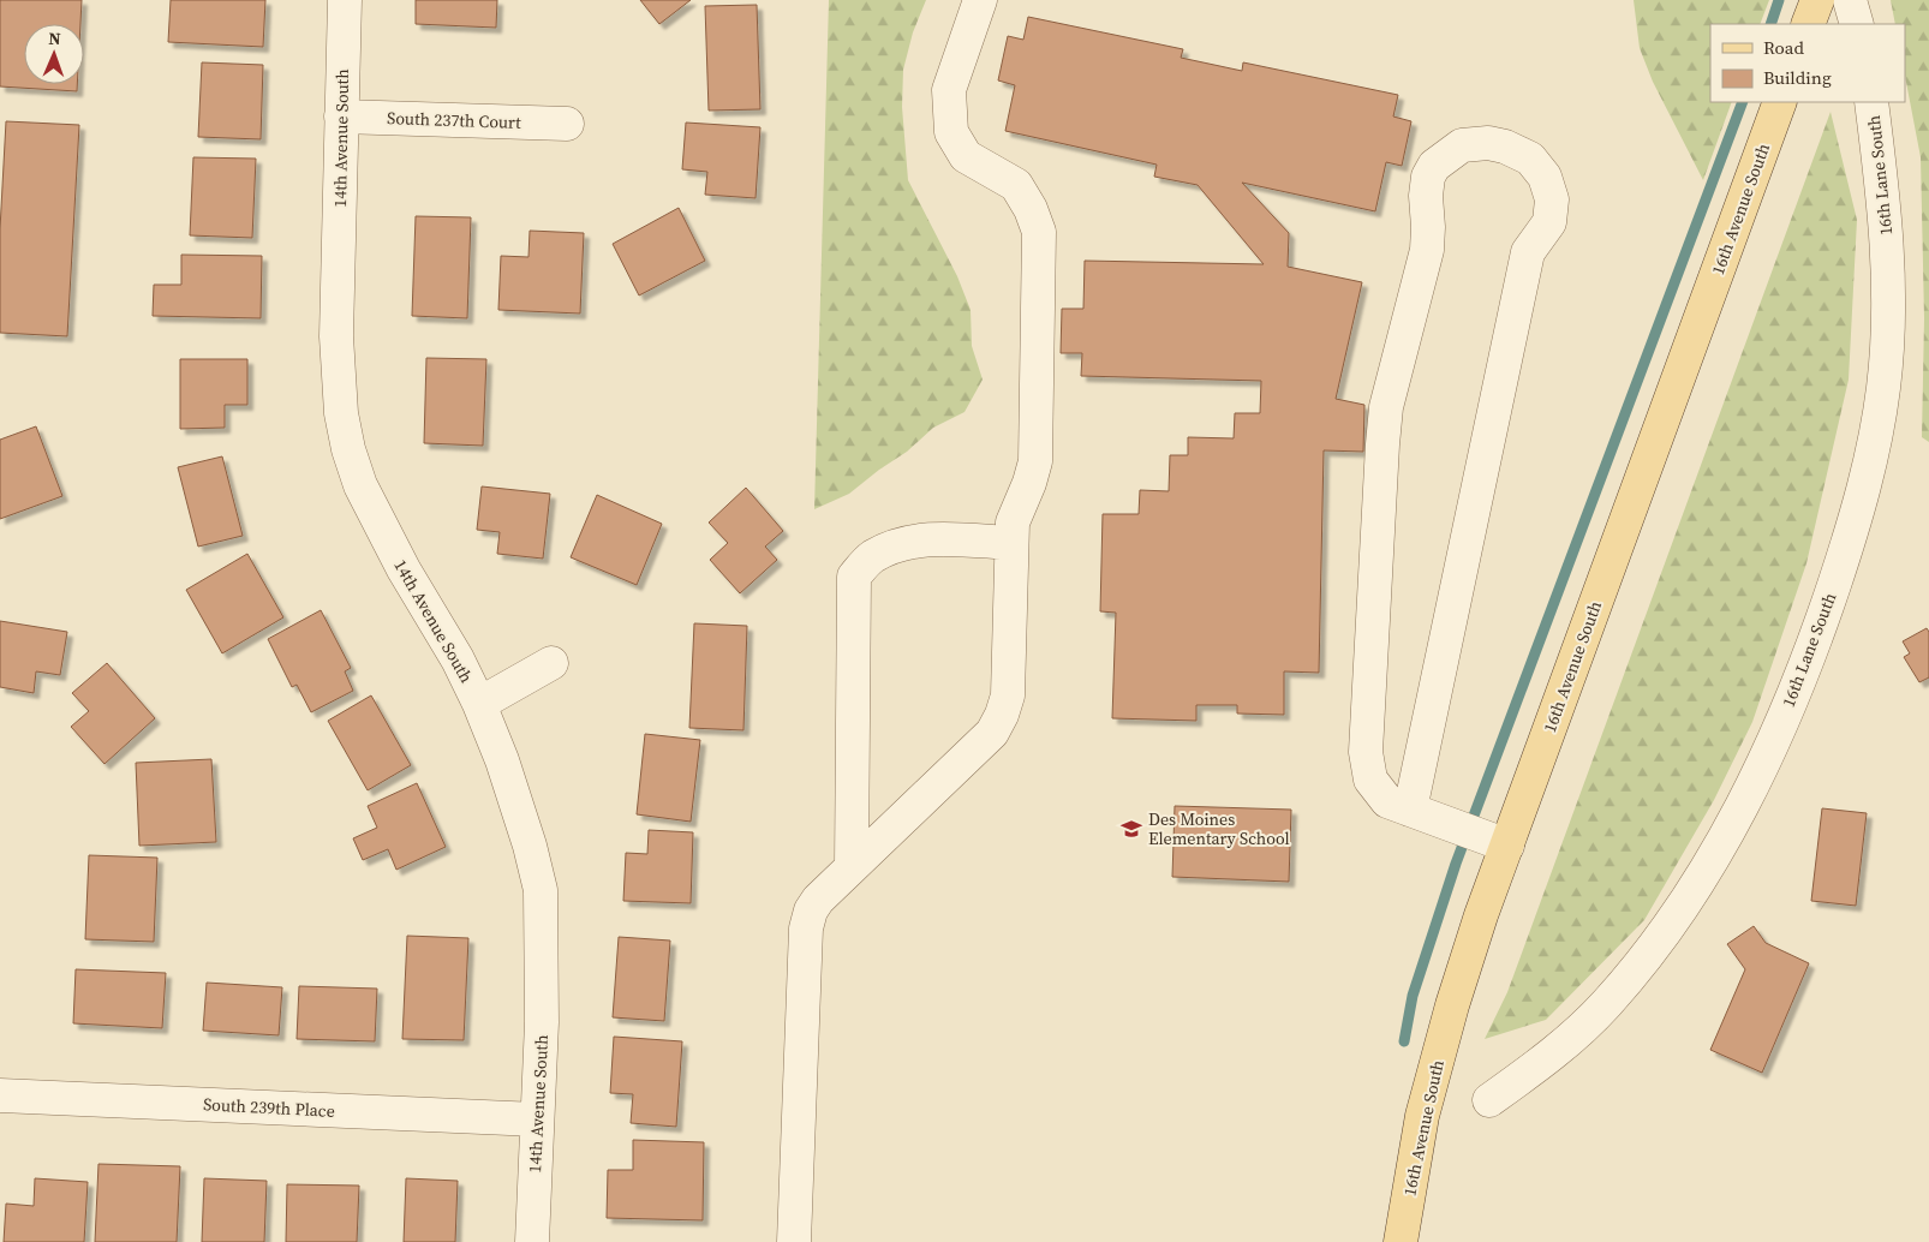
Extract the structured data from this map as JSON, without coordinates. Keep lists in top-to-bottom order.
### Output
{
  "streets": {
    "main road": ["16th Avenue South"],
    "street": [
      "South 237th Court",
      "14th Avenue South",
      "16th Lane South",
      "South 239th Place"
    ]
  },
  "crossings": [
    ["South 237th Court", "14th Avenue South"],
    ["14th Avenue South", "South 239th Place"]
  ],
  "places": {
    "school or university": ["Des Moines Elementary School"]
  },
  "legend": ["Road", "Building"],
  "north": "top"
}
